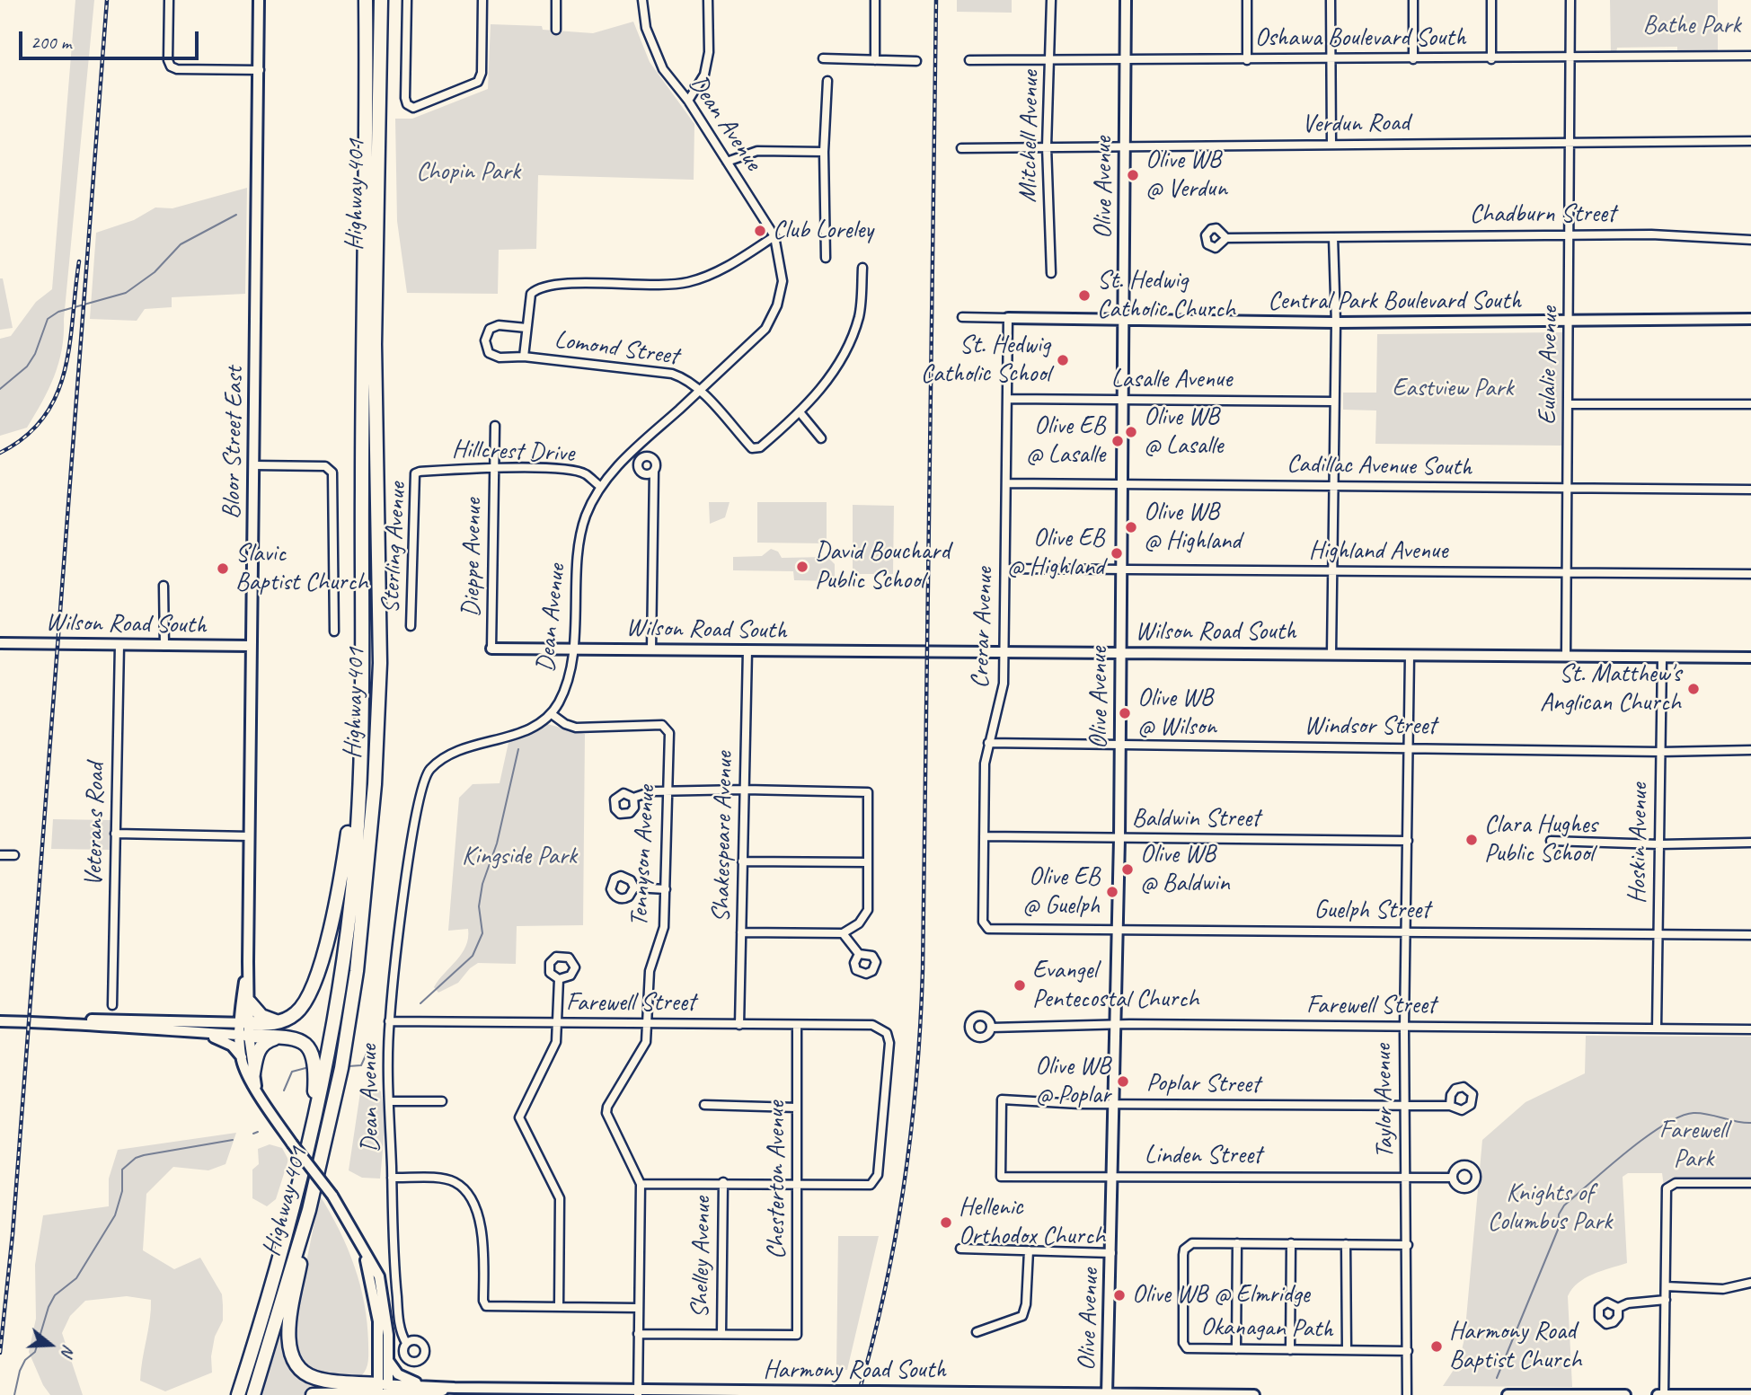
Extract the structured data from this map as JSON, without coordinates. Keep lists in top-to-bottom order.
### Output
{
  "streets": {
    "highway": ["Highway 401"],
    "main road": [
      "Olive Avenue",
      "Central Park Boulevard South",
      "Bloor Street East",
      "Wilson Road South",
      "Harmony Road South"
    ],
    "street": [
      "Oshawa Boulevard South",
      "Dean Avenue",
      "Verdun Road",
      "Mitchell Avenue",
      "Chadburn Street",
      "Lomond Street",
      "Eulalie Avenue",
      "Lasalle Avenue",
      "Hillcrest Drive",
      "Cadillac Avenue South",
      "Sterling Avenue",
      "Highland Avenue",
      "Dieppe Avenue",
      "Crerar Avenue",
      "Windsor Street",
      "Baldwin Street",
      "Veterans Road",
      "Shakespeare Avenue",
      "Hoskin Avenue",
      "Tennyson Avenue",
      "Guelph Street",
      "Farewell Street",
      "Poplar Street",
      "Taylor Avenue",
      "Linden Street",
      "Chesterton Avenue",
      "Shelley Avenue",
      "Okanagan Path"
    ]
  },
  "crossings": [
    ["Oshawa Boulevard South", "Mitchell Avenue"],
    ["Oshawa Boulevard South", "Olive Avenue"],
    ["Oshawa Boulevard South", "Eulalie Avenue"],
    ["Dean Avenue", "Lomond Street"],
    ["Dean Avenue", "Hillcrest Drive"],
    ["Dean Avenue", "Wilson Road South"],
    ["Dean Avenue", "Tennyson Avenue"],
    ["Dean Avenue", "Farewell Street"],
    ["Verdun Road", "Mitchell Avenue"],
    ["Verdun Road", "Olive Avenue"],
    ["Verdun Road", "Eulalie Avenue"],
    ["Olive Avenue", "Central Park Boulevard South"],
    ["Olive Avenue", "Lasalle Avenue"],
    ["Olive Avenue", "Cadillac Avenue South"],
    ["Olive Avenue", "Highland Avenue"],
    ["Olive Avenue", "Wilson Road South"],
    ["Olive Avenue", "Windsor Street"],
    ["Olive Avenue", "Baldwin Street"],
    ["Olive Avenue", "Guelph Street"],
    ["Olive Avenue", "Farewell Street"],
    ["Olive Avenue", "Poplar Street"],
    ["Olive Avenue", "Linden Street"],
    ["Olive Avenue", "Harmony Road South"],
    ["Chadburn Street", "Eulalie Avenue"],
    ["Central Park Boulevard South", "Eulalie Avenue"],
    ["Central Park Boulevard South", "Crerar Avenue"],
    ["Eulalie Avenue", "Cadillac Avenue South"],
    ["Eulalie Avenue", "Highland Avenue"],
    ["Eulalie Avenue", "Wilson Road South"],
    ["Lasalle Avenue", "Crerar Avenue"],
    ["Bloor Street East", "Wilson Road South"],
    ["Bloor Street East", "Harmony Road South"],
    ["Hillcrest Drive", "Sterling Avenue"],
    ["Hillcrest Drive", "Dieppe Avenue"],
    ["Cadillac Avenue South", "Crerar Avenue"],
    ["Highland Avenue", "Crerar Avenue"],
    ["Dieppe Avenue", "Wilson Road South"],
    ["Wilson Road South", "Crerar Avenue"],
    ["Wilson Road South", "Veterans Road"],
    ["Wilson Road South", "Shakespeare Avenue"],
    ["Wilson Road South", "Hoskin Avenue"],
    ["Wilson Road South", "Taylor Avenue"],
    ["Crerar Avenue", "Windsor Street"],
    ["Crerar Avenue", "Baldwin Street"],
    ["Crerar Avenue", "Guelph Street"],
    ["Windsor Street", "Hoskin Avenue"],
    ["Windsor Street", "Taylor Avenue"],
    ["Baldwin Street", "Taylor Avenue"],
    ["Shakespeare Avenue", "Farewell Street"],
    ["Hoskin Avenue", "Guelph Street"],
    ["Hoskin Avenue", "Farewell Street"],
    ["Tennyson Avenue", "Farewell Street"],
    ["Tennyson Avenue", "Harmony Road South"],
    ["Guelph Street", "Taylor Avenue"],
    ["Farewell Street", "Taylor Avenue"],
    ["Farewell Street", "Chesterton Avenue"],
    ["Poplar Street", "Taylor Avenue"],
    ["Poplar Street", "Linden Street"],
    ["Taylor Avenue", "Linden Street"],
    ["Taylor Avenue", "Okanagan Path"],
    ["Chesterton Avenue", "Shelley Avenue"]
  ],
  "parks": [
    "Bathe Park",
    "Chopin Park",
    "Eastview Park",
    "Kingside Park",
    "Farewell Park",
    "Knights of Columbus Park"
  ],
  "places": [
    "Olive WB @ Verdun",
    "Club Loreley",
    "St. Hedwig Catholic Church",
    "St. Hedwig Catholic School",
    "Olive WB @ Lasalle",
    "Olive EB @ Lasalle",
    "Olive WB @ Highland",
    "Olive EB @ Highland",
    "David Bouchard Public School",
    "Slavic Baptist Church",
    "St. Matthew's Anglican Church",
    "Olive WB @ Wilson",
    "Clara Hughes Public School",
    "Olive WB @ Baldwin",
    "Olive EB @ Guelph",
    "Evangel Pentecostal Church",
    "Olive WB @ Poplar",
    "Hellenic Orthodox Church",
    "Olive WB @ Elmridge",
    "Harmony Road Baptist Church"
  ],
  "scale_bar": "200 m",
  "north": "right"
}
